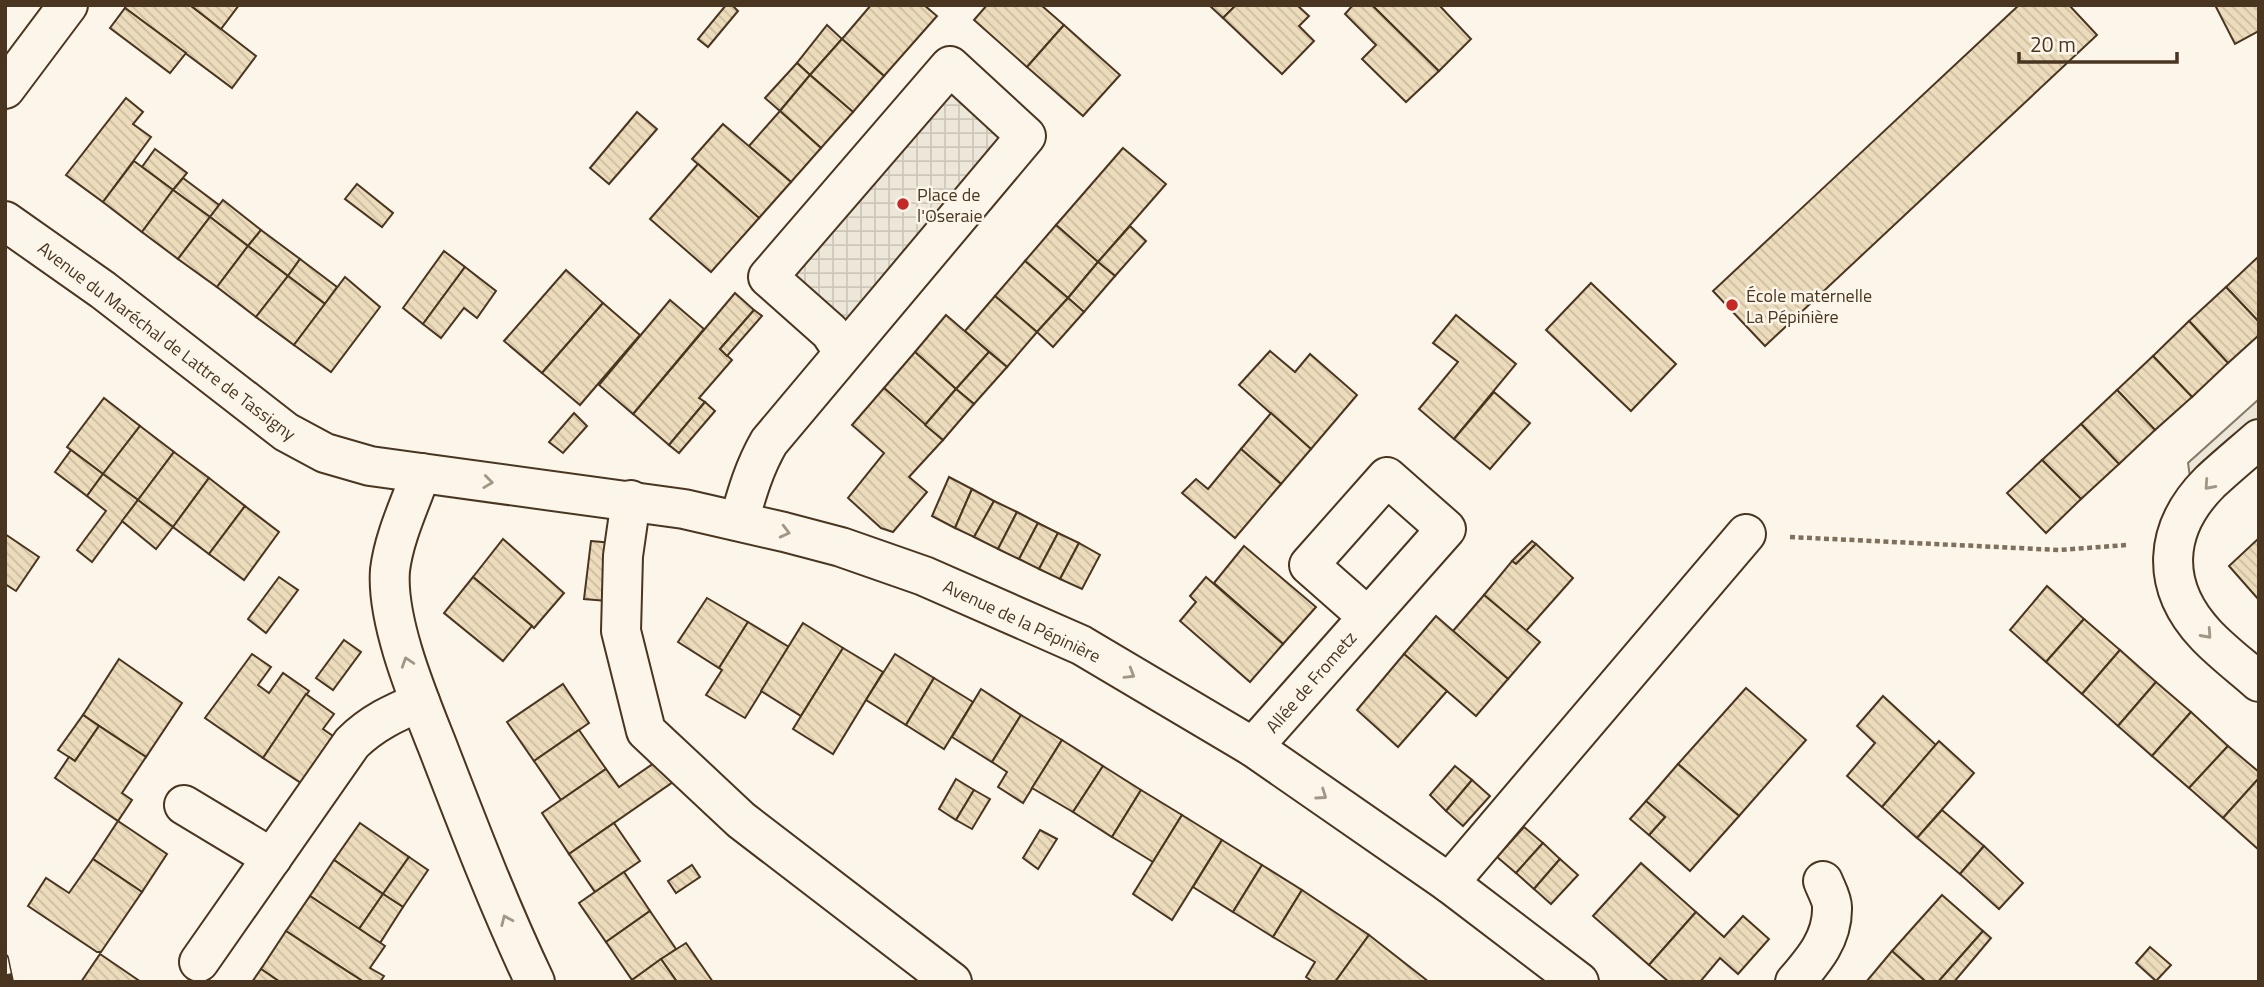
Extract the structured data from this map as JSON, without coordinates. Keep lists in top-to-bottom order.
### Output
{
  "streets": {
    "street": ["Avenue du Maréchal de Lattre de Tassigny", "Avenue de la Pépinière", "Allée de Frometz"]
  },
  "crossings": [
    ["Avenue du Maréchal de Lattre de Tassigny", "Avenue de la Pépinière"],
    ["Avenue de la Pépinière", "Allée de Frometz"]
  ],
  "one_way": ["Avenue de la Pépinière"],
  "places": ["Place de l'Oseraie", "École maternelle La Pépinière"],
  "scale_bar": "20 m"
}
